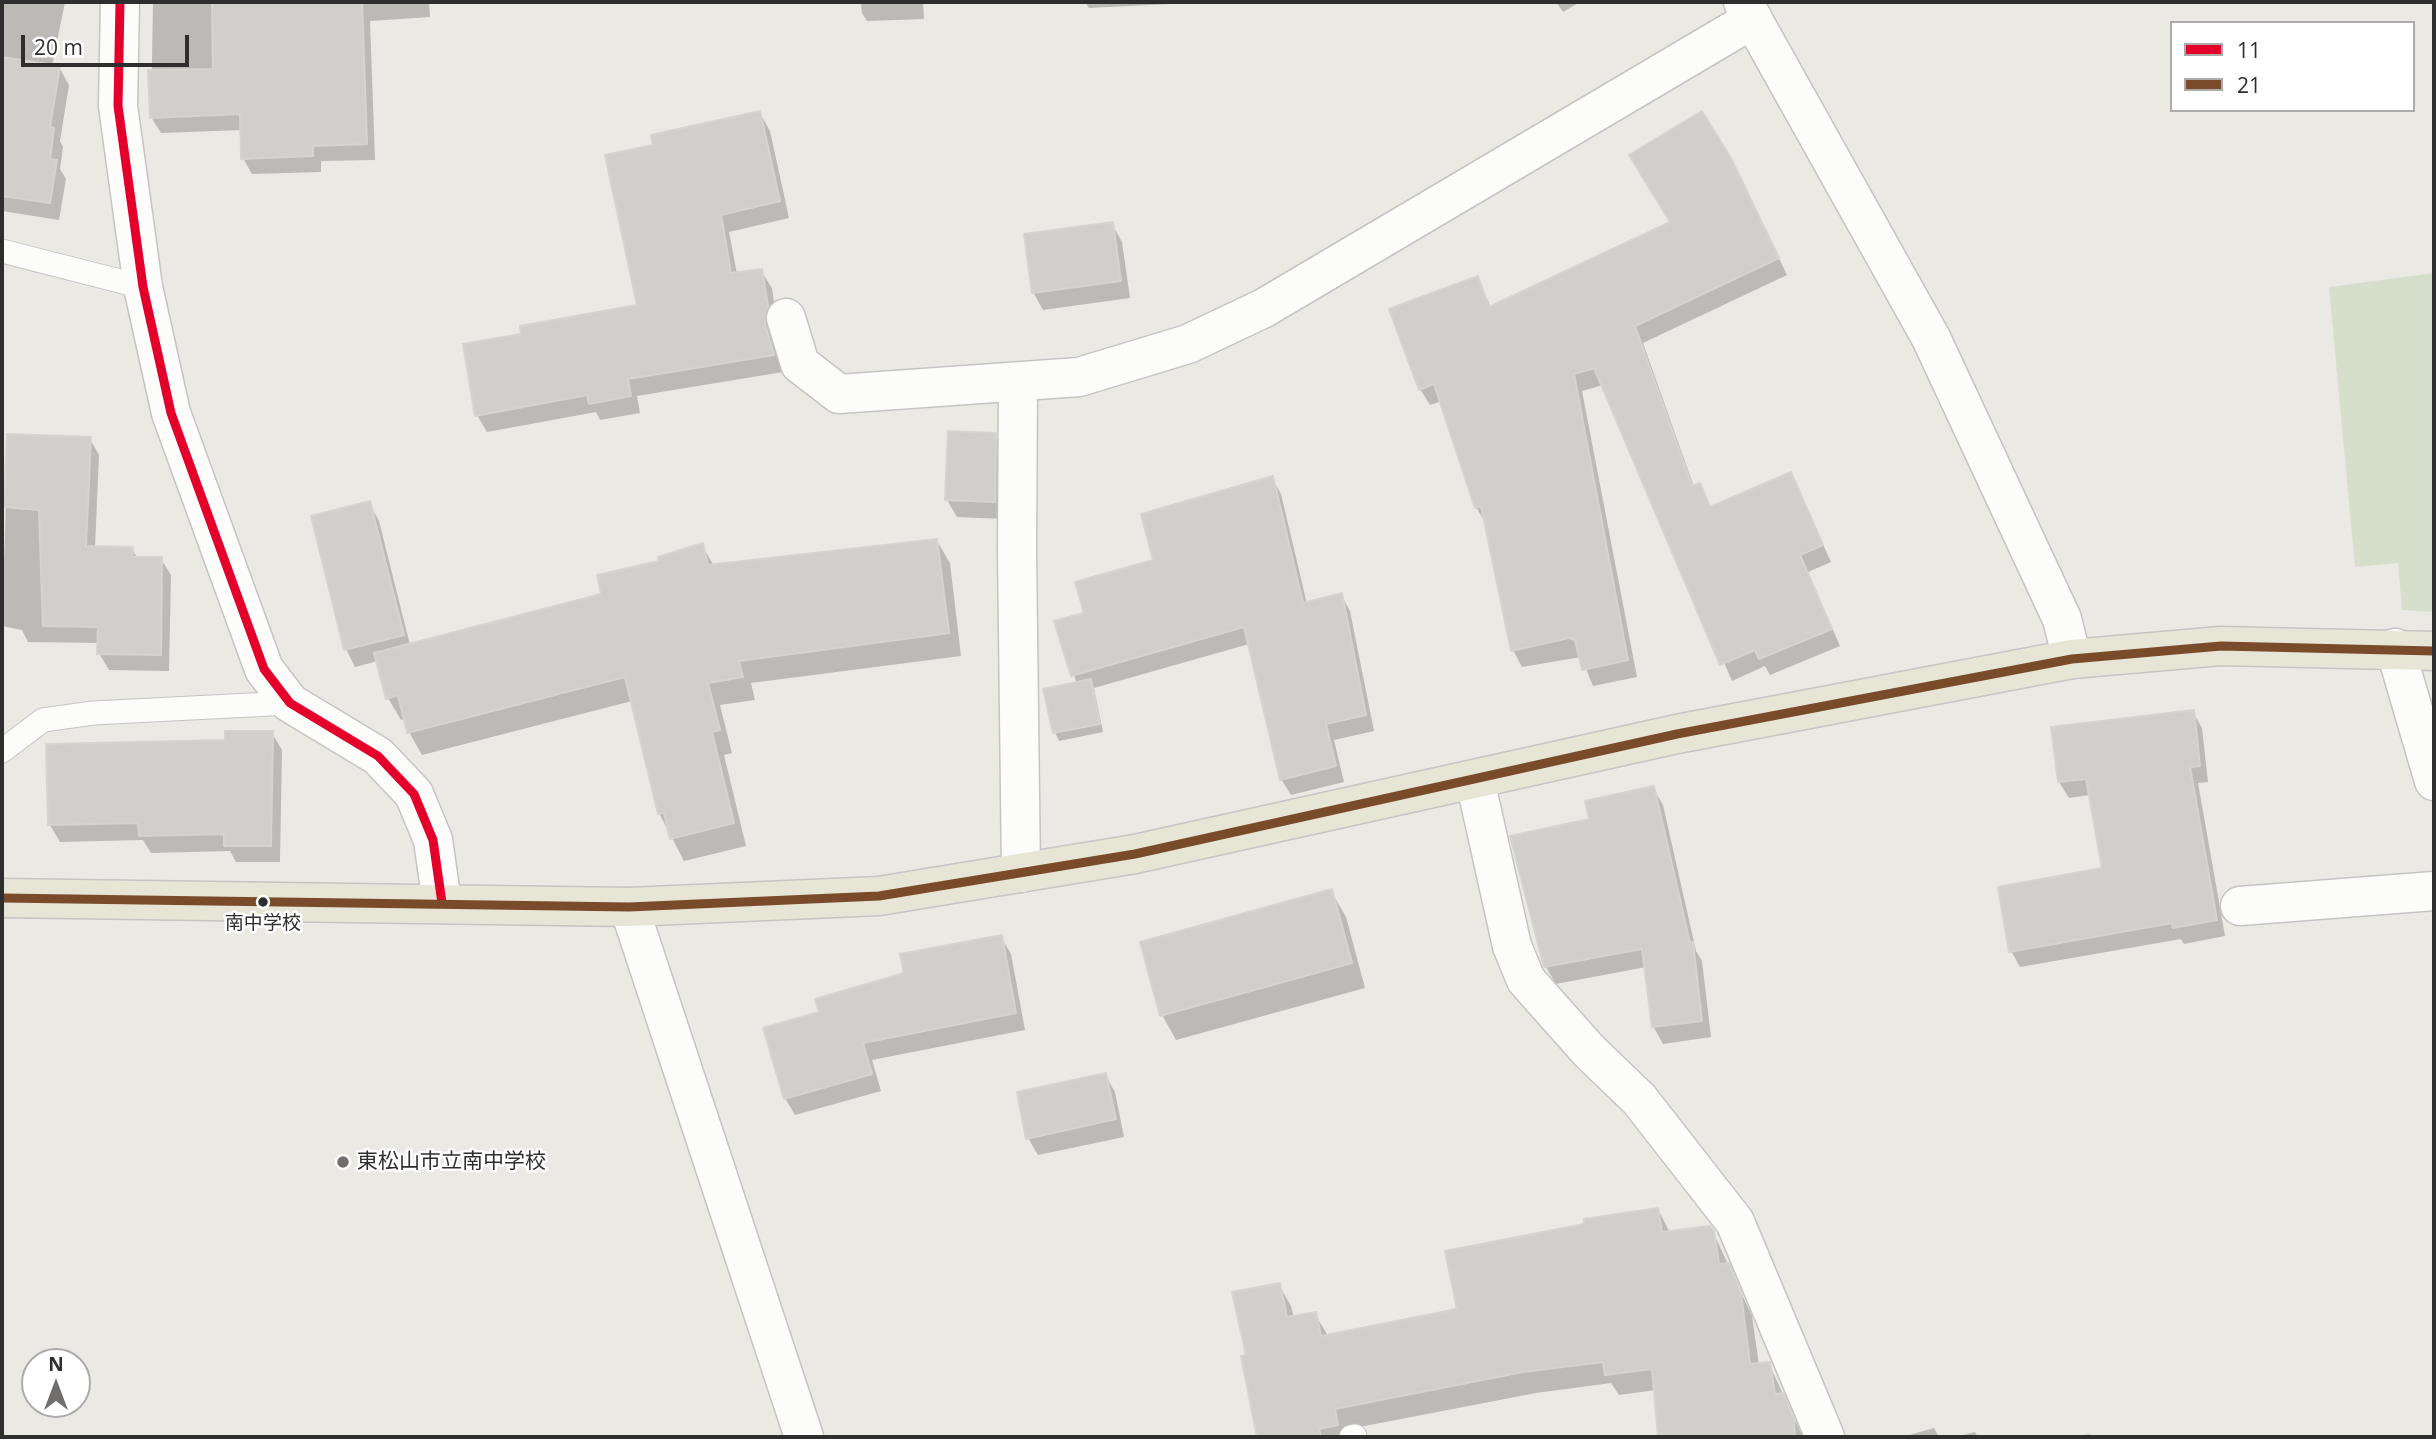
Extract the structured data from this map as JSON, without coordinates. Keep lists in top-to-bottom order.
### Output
{
  "places": ["南中学校", "東松山市立南中学校"],
  "lines": ["transit line 11", "transit line 21"],
  "legend": ["11", "21"],
  "scale_bar": "20 m",
  "north": "top"
}
